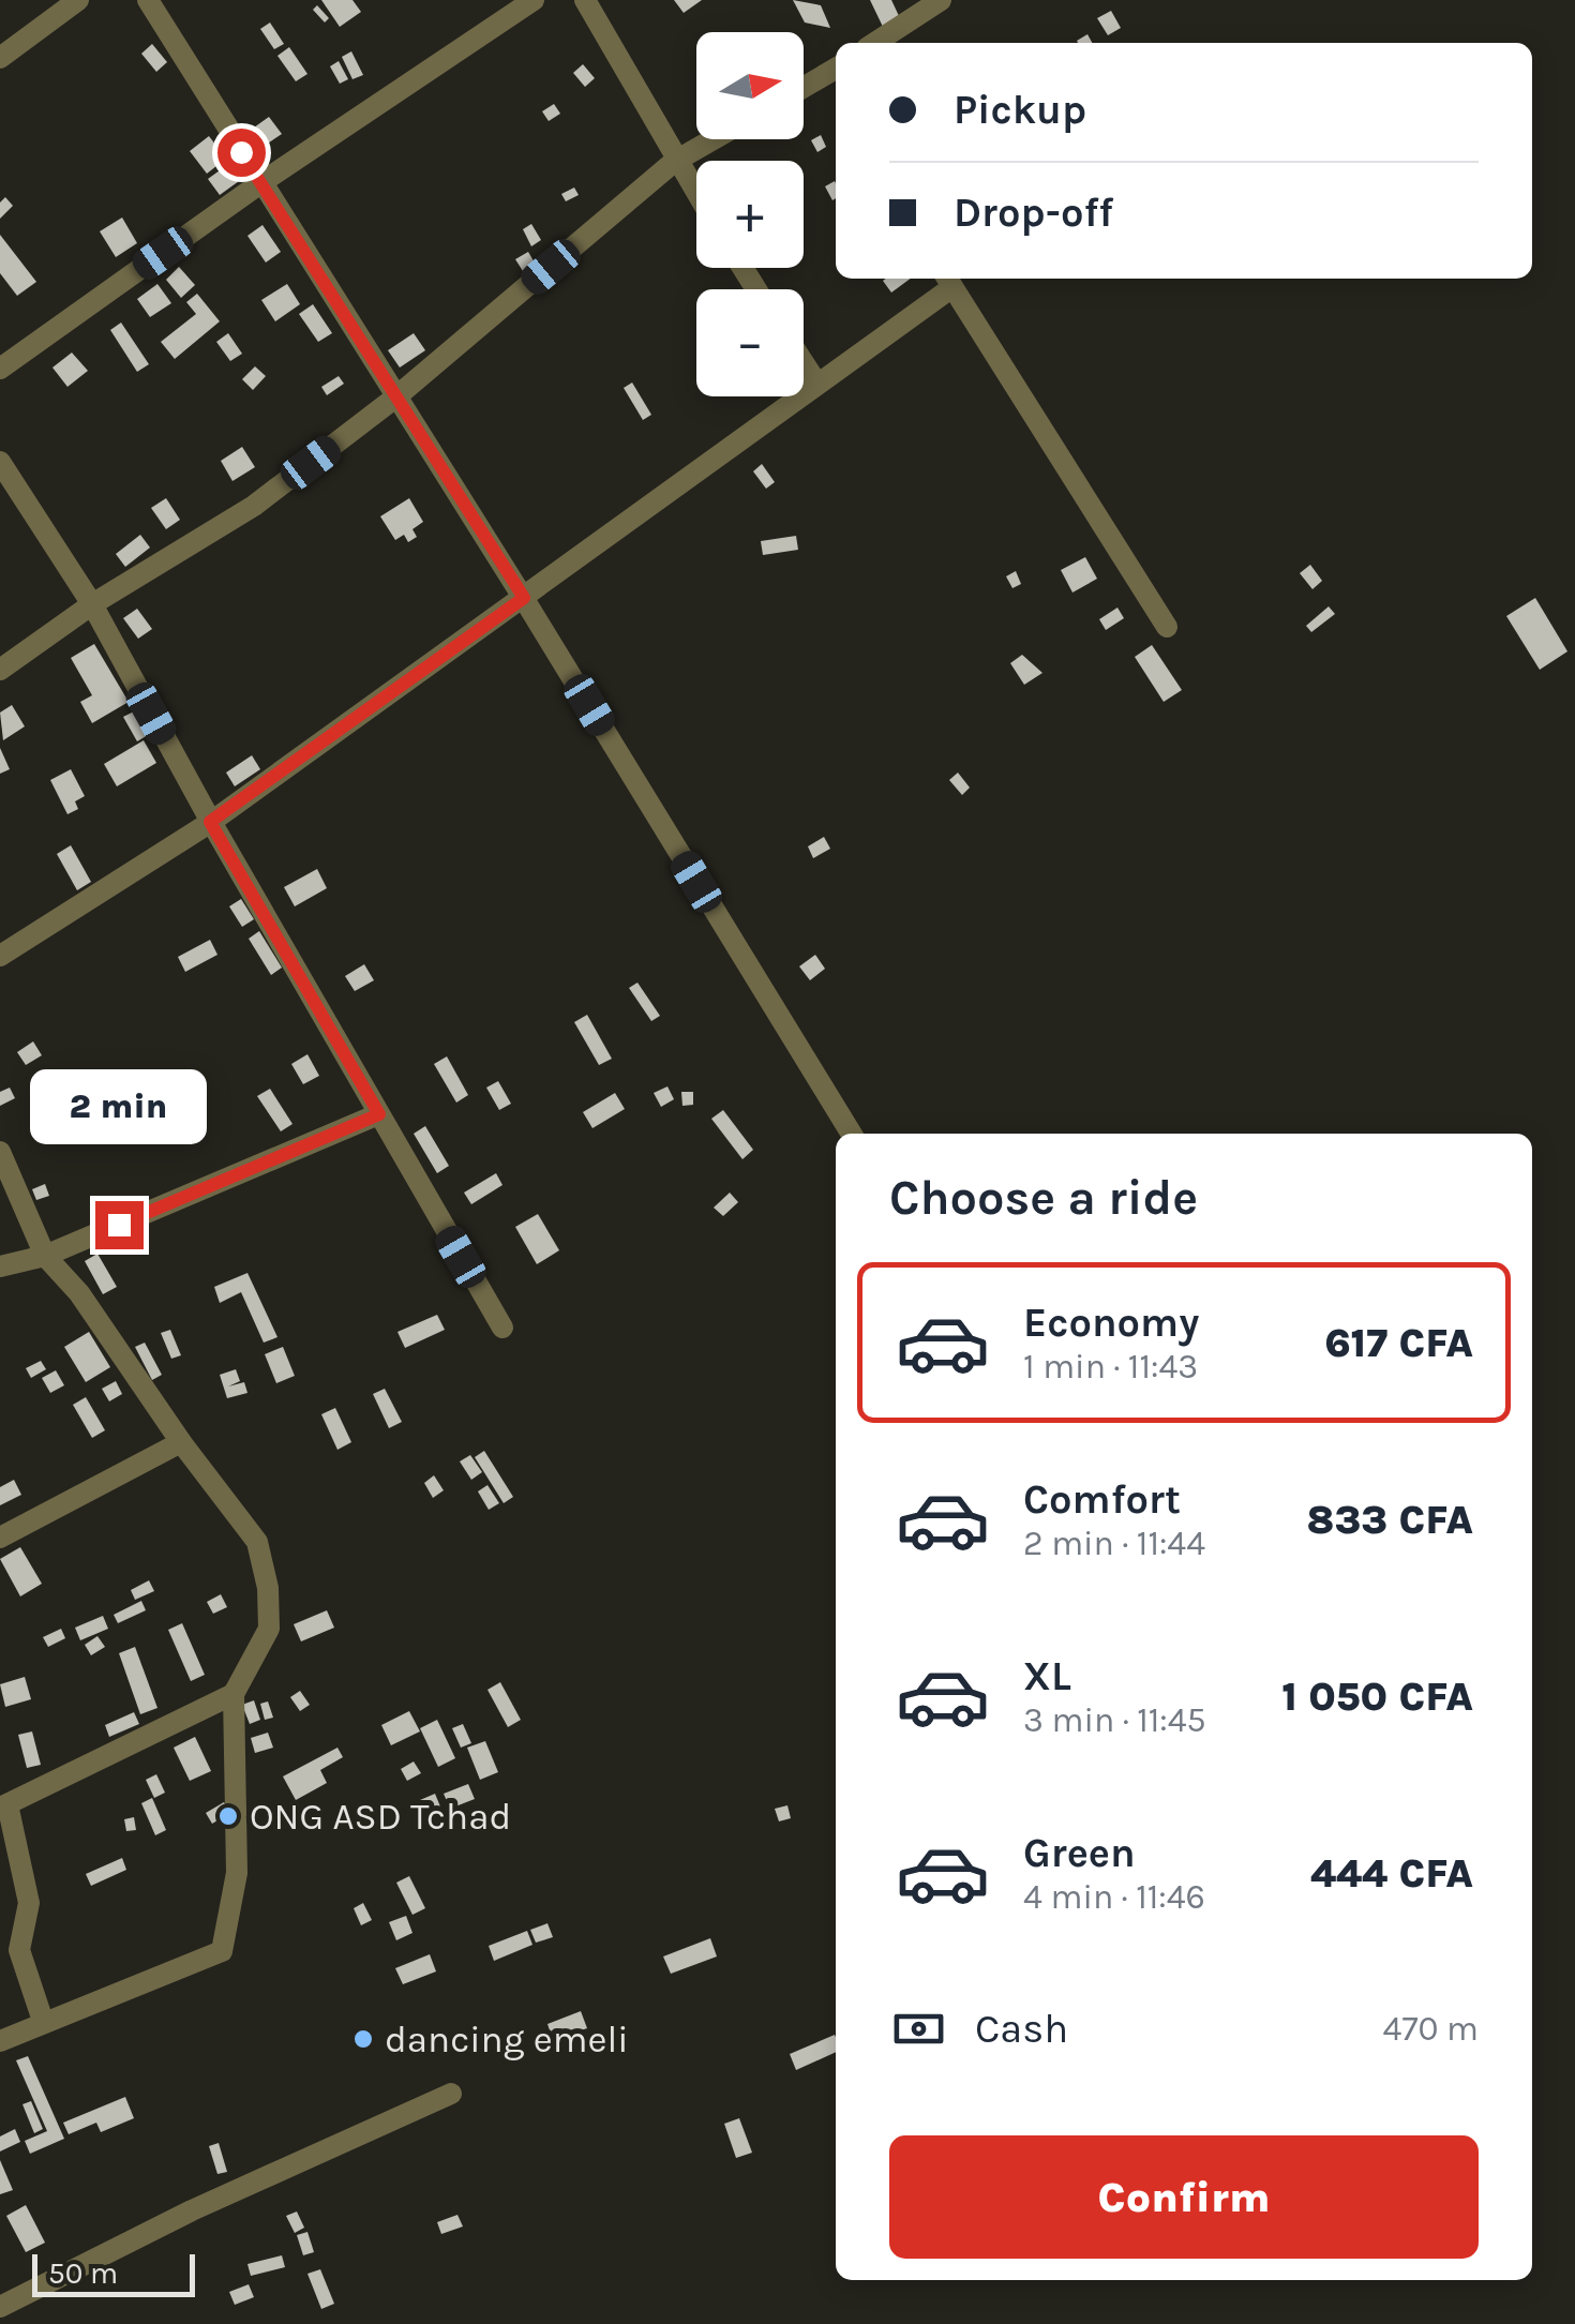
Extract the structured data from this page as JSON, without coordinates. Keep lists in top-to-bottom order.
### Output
{
  "places": ["ONG ASD Tchad", "dancing emeli"],
  "scale_bar": "50 m",
  "north": "right",
  "page": {
    "map_buttons": ["+", "−"],
    "banner": ["Pickup", "Drop-off"],
    "bubble": "2 min",
    "heading": "Choose a ride",
    "list": [
      {
        "name": "Economy",
        "note": "1 min · 11:43",
        "value": "617 CFA"
      },
      {
        "name": "Comfort",
        "note": "2 min · 11:44",
        "value": "833 CFA"
      },
      {
        "name": "XL",
        "note": "3 min · 11:45",
        "value": "1 050 CFA"
      },
      {
        "name": "Green",
        "note": "4 min · 11:46",
        "value": "444 CFA"
      }
    ],
    "pay": ["Cash", "470 m"],
    "buttons": "Confirm",
    "scale": "50 m"
  }
}
